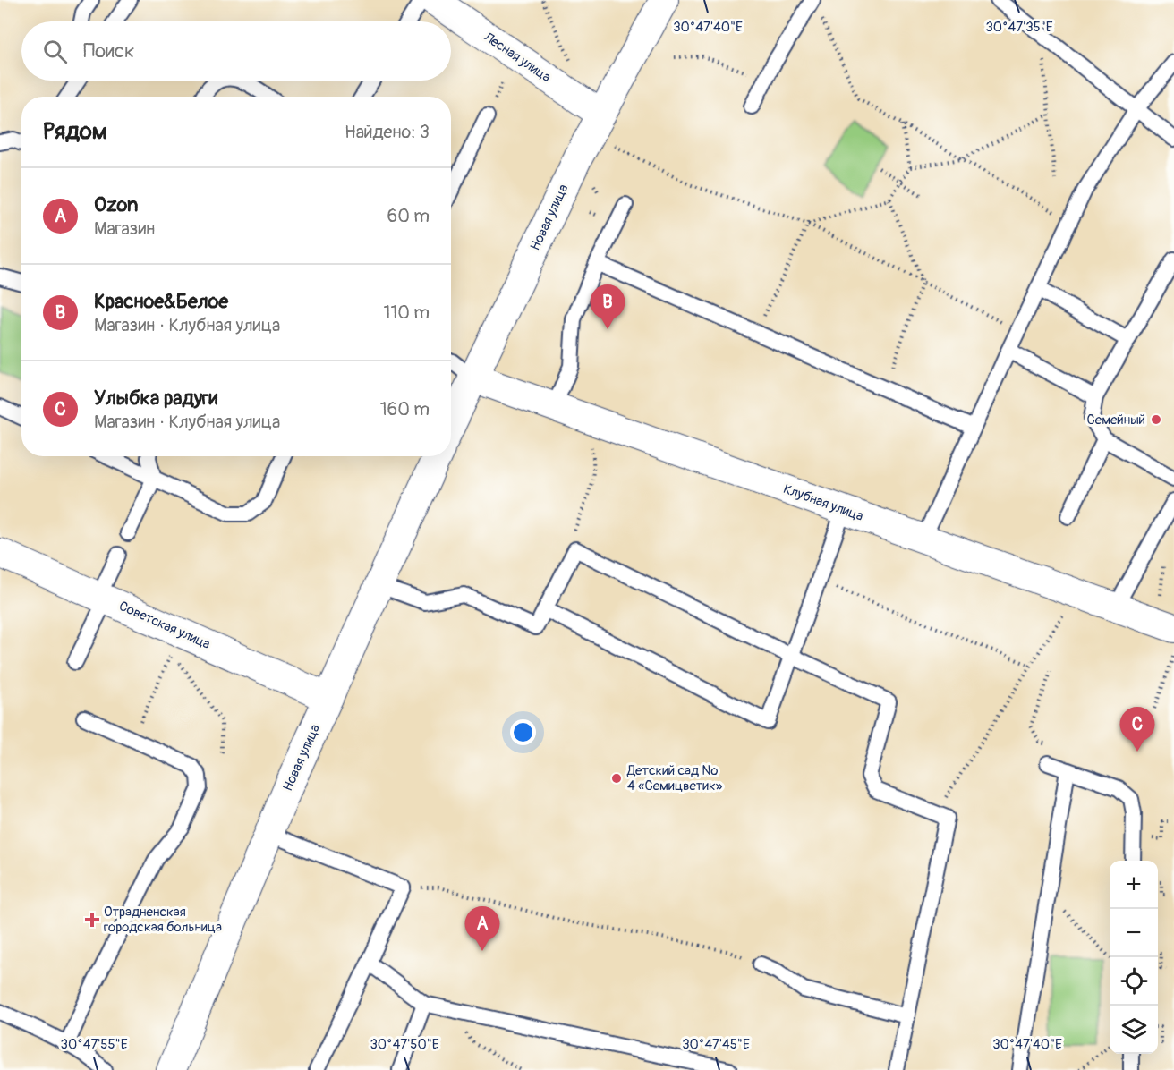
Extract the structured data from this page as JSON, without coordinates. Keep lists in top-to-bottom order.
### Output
{
  "streets": {
    "street": [
      "Лесная улица",
      "Новая улица",
      "Клубная улица",
      "Советская улица"
    ]
  },
  "crossings": [
    ["Лесная улица", "Новая улица"],
    ["Новая улица", "Клубная улица"],
    ["Новая улица", "Советская улица"]
  ],
  "places": {
    "other": ["Семейный", "Детский сад № 4 «Семицветик»"],
    "health": ["Отрадненская городская больница"]
  },
  "page": {
    "search": "Поиск",
    "heading": ["Рядом", "Найдено: 3"],
    "list": [
      {
        "mark": "A",
        "name": "Ozon",
        "note": "Магазин",
        "value": "60 m"
      },
      {
        "mark": "B",
        "name": "Красное&Белое",
        "note": "Магазин · Клубная улица",
        "value": "110 m"
      },
      {
        "mark": "C",
        "name": "Улыбка радуги",
        "note": "Магазин · Клубная улица",
        "value": "160 m"
      }
    ],
    "pins": ["B", "C", "A"],
    "map_buttons": ["+", "−"]
  },
  "coordinates": [
    "30°47'40\"E",
    "30°47'35\"E",
    "30°47'55\"E",
    "30°47'50\"E",
    "30°47'45\"E"
  ]
}
